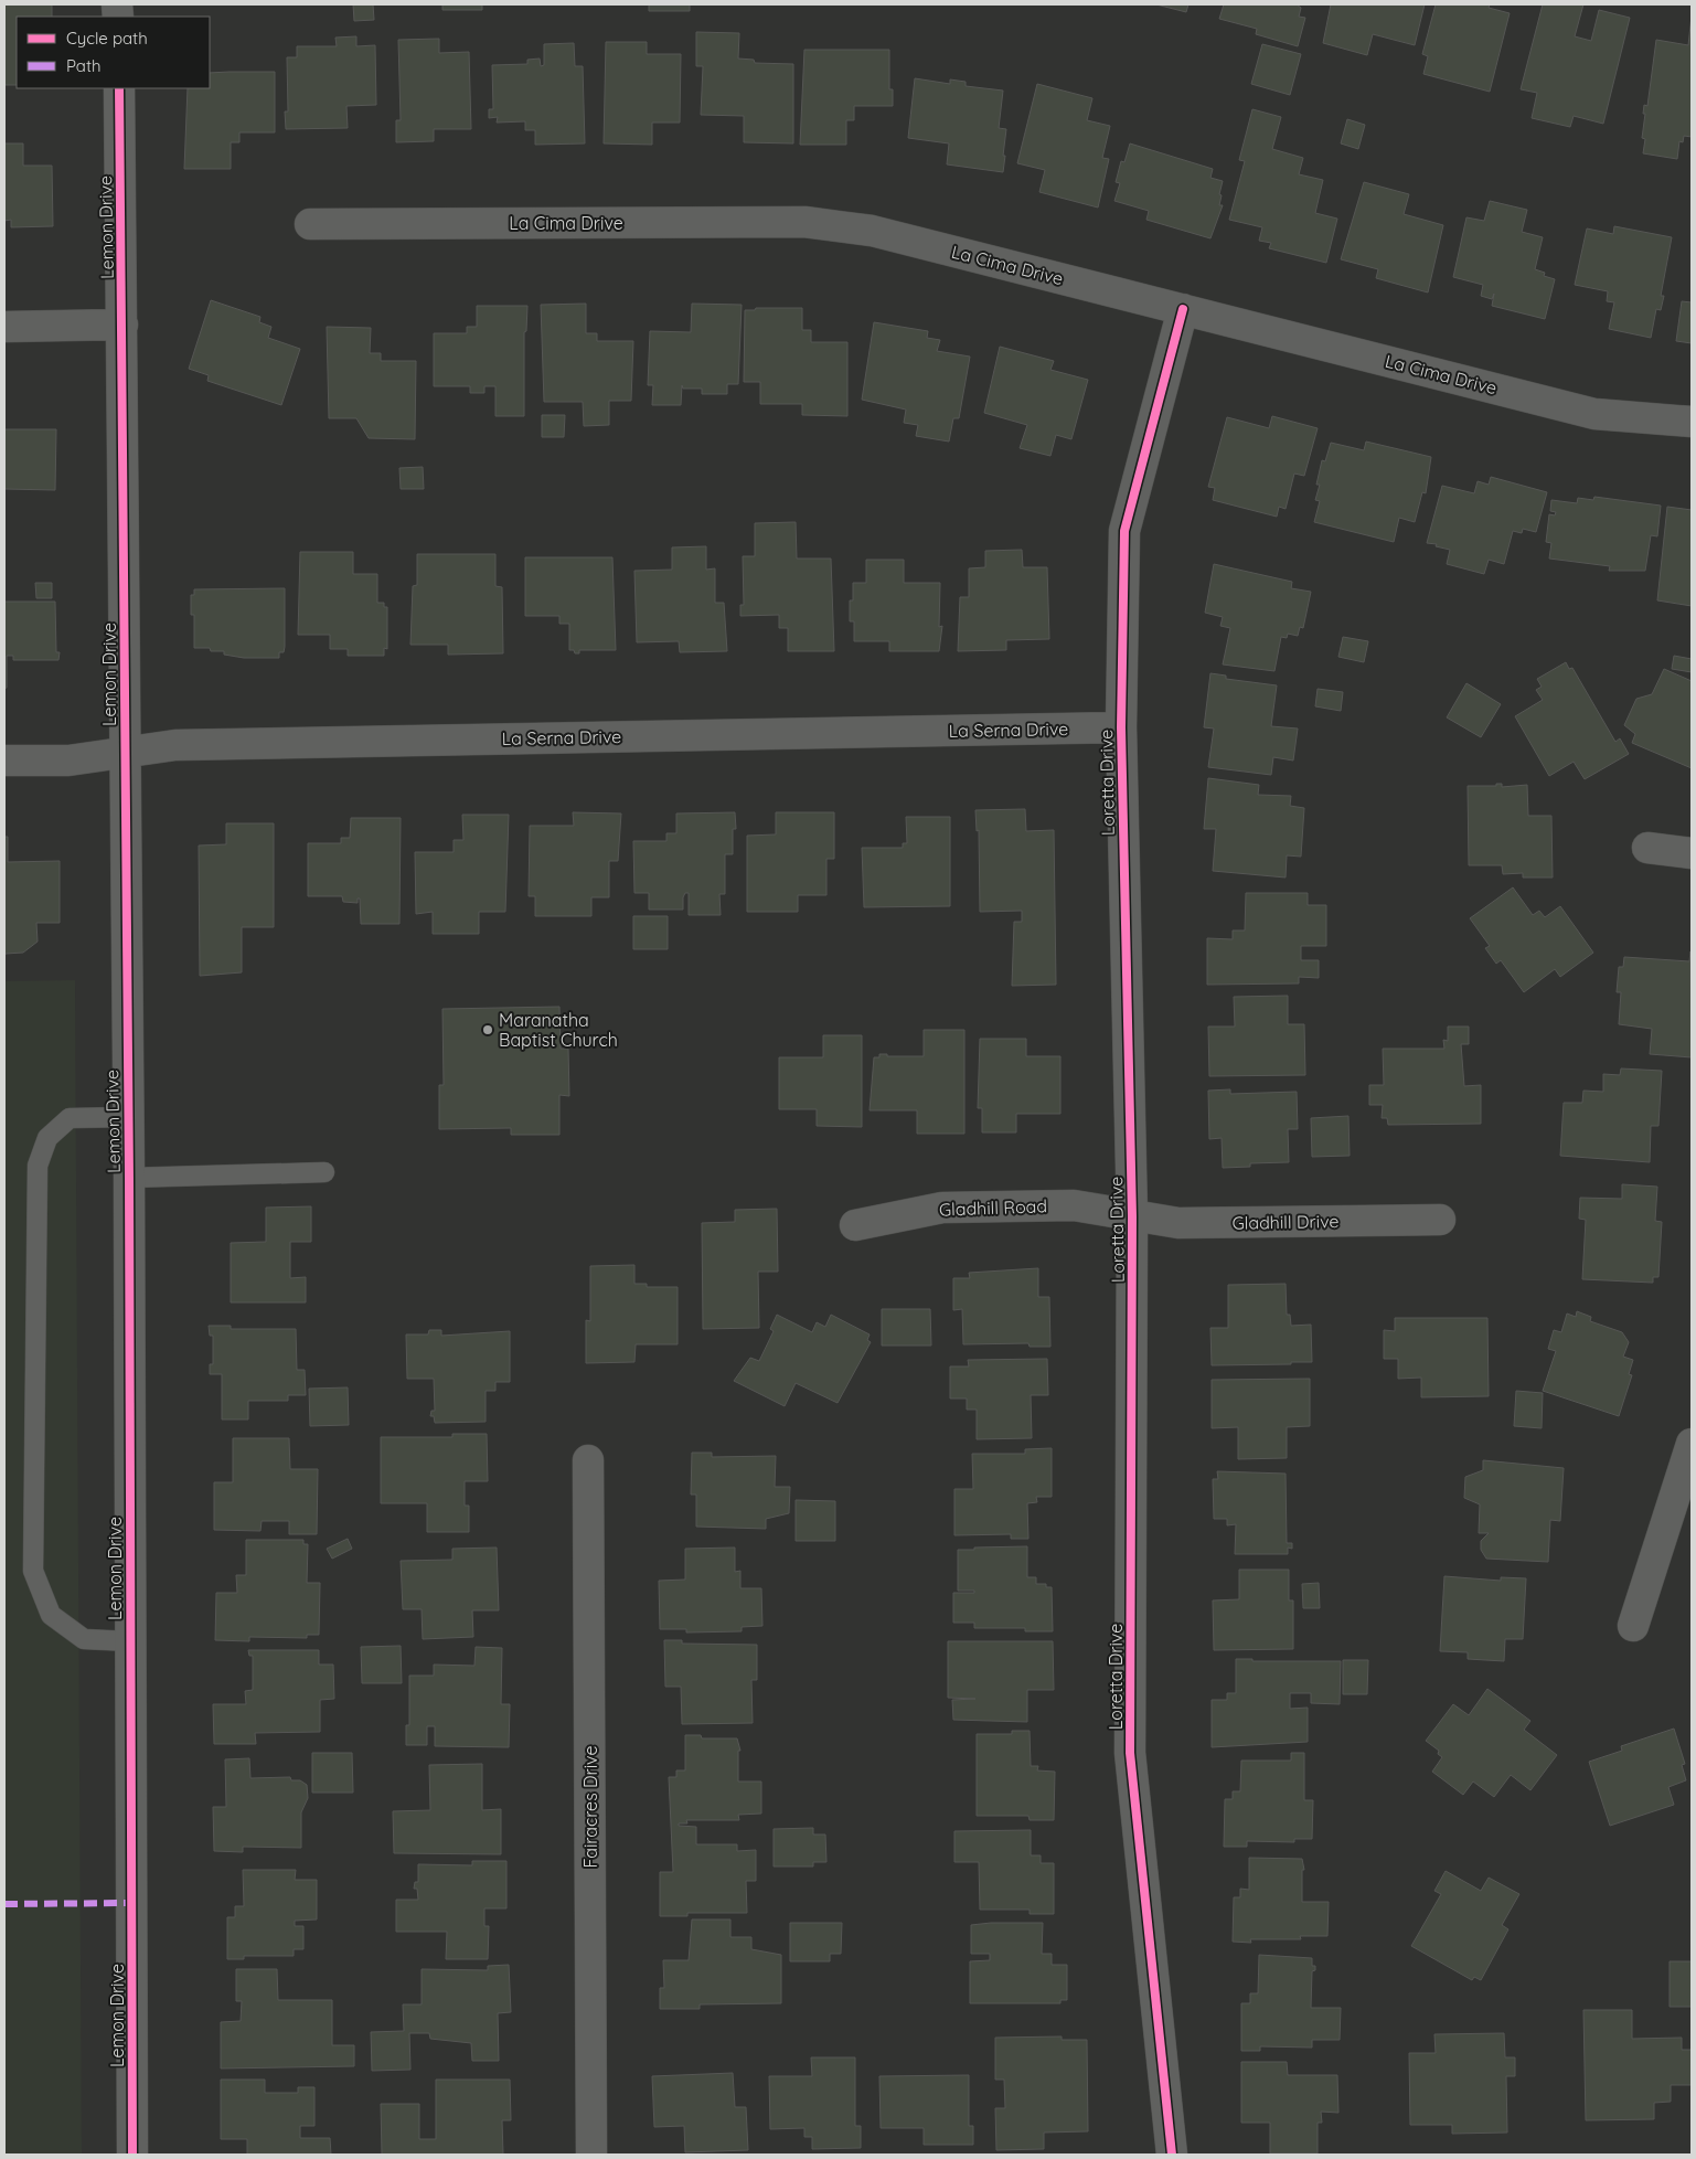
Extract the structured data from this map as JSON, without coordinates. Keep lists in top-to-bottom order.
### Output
{
  "streets": {
    "street": [
      "La Cima Drive",
      "Lemon Drive",
      "La Serna Drive",
      "Loretta Drive",
      "Gladhill Road",
      "Gladhill Drive",
      "Fairacres Drive"
    ]
  },
  "crossings": [
    ["La Cima Drive", "Loretta Drive"],
    ["Lemon Drive", "La Serna Drive"],
    ["La Serna Drive", "Loretta Drive"],
    ["Loretta Drive", "Gladhill Road"],
    ["Loretta Drive", "Gladhill Drive"],
    ["Gladhill Road", "Gladhill Drive"]
  ],
  "places": ["Maranatha Baptist Church"],
  "legend": ["Cycle path", "Path"]
}
